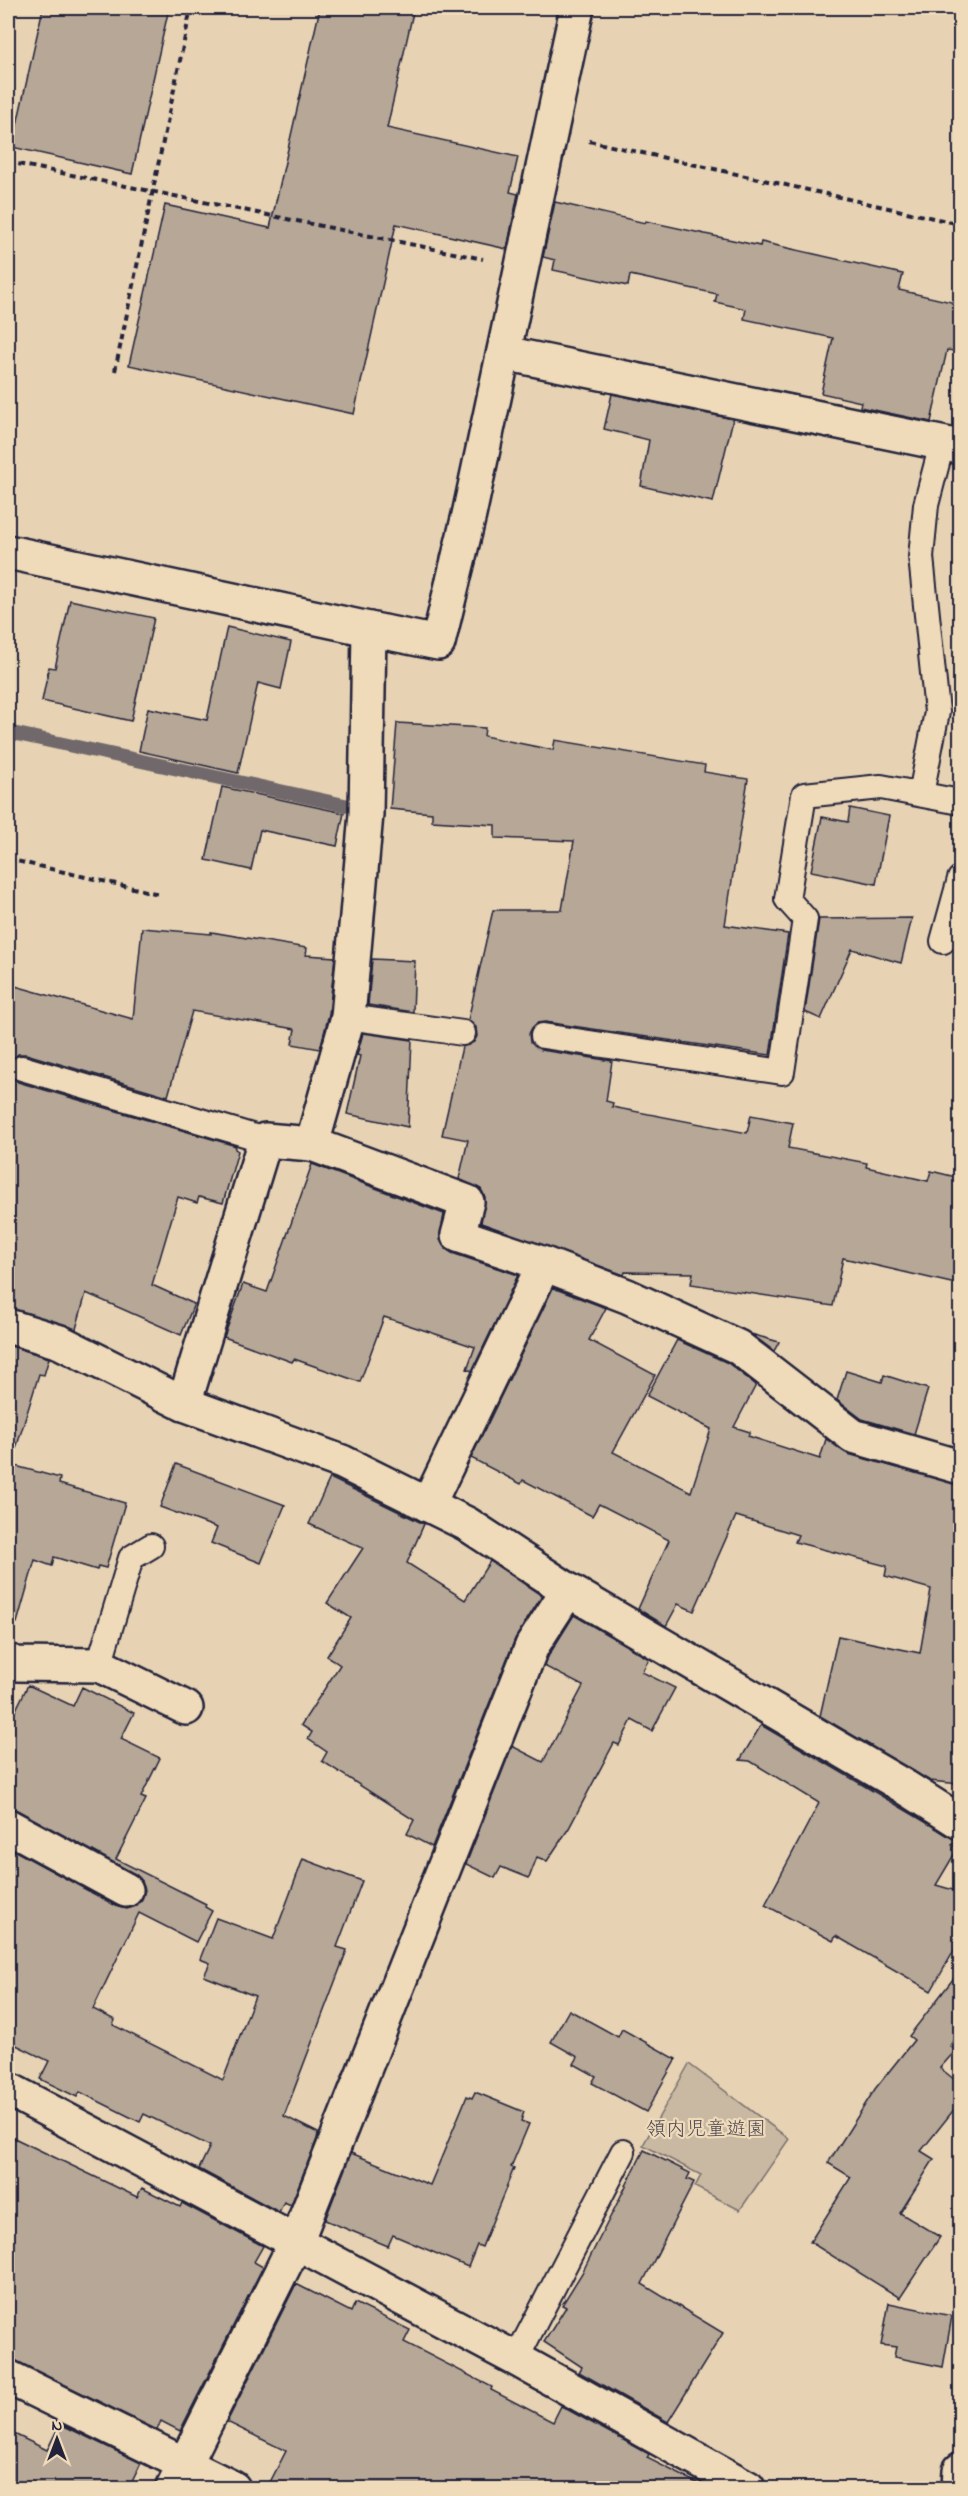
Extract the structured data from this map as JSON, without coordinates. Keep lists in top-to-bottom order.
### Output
{
  "parks": ["領内児童遊園"],
  "north": "top"
}
